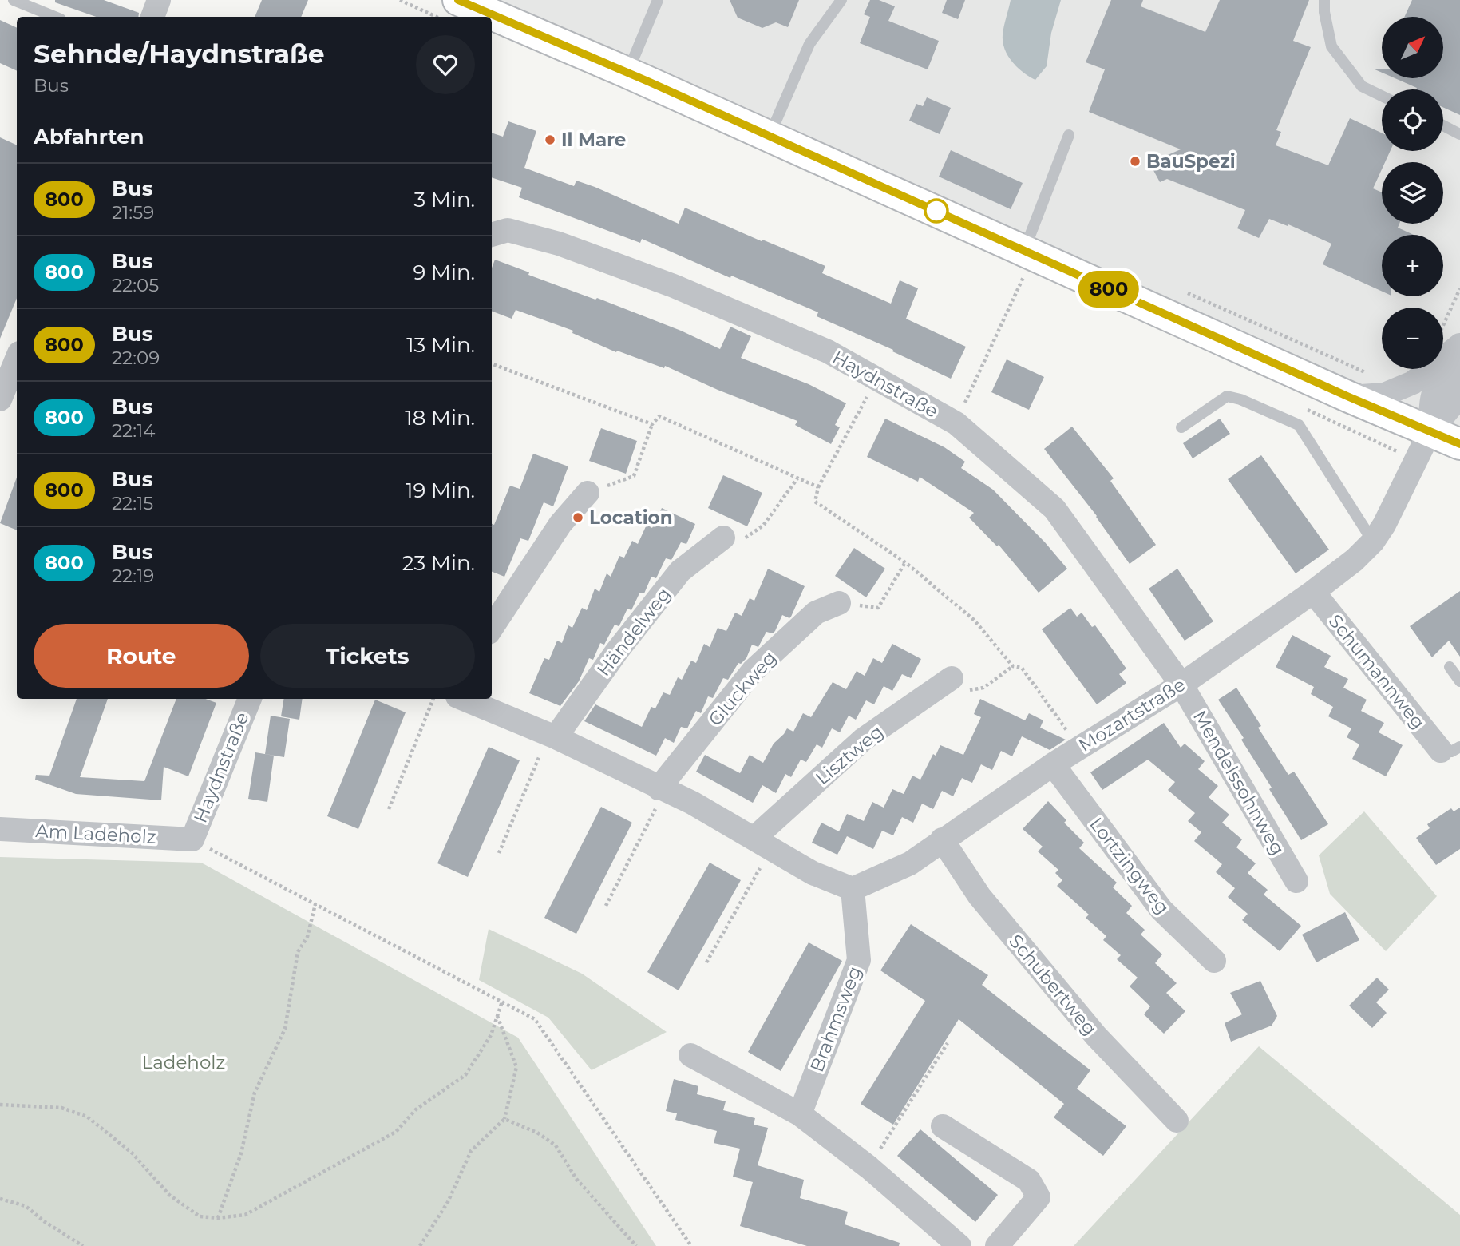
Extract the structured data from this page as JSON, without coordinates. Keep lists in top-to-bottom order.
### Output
{
  "streets": {
    "street": [
      "Haydnstraße",
      "Händelweg",
      "Schumannweg",
      "Gluckweg",
      "Mozartstraße",
      "Lisztweg",
      "Mendelssohnweg",
      "Am Ladeholz",
      "Lortzingweg",
      "Schubertweg",
      "Brahmsweg"
    ]
  },
  "crossings": [
    ["Haydnstraße", "Mozartstraße"],
    ["Haydnstraße", "Mendelssohnweg"],
    ["Haydnstraße", "Am Ladeholz"],
    ["Schumannweg", "Mozartstraße"],
    ["Mozartstraße", "Mendelssohnweg"],
    ["Mozartstraße", "Lortzingweg"],
    ["Mozartstraße", "Schubertweg"],
    ["Mozartstraße", "Brahmsweg"]
  ],
  "parks": ["Ladeholz"],
  "places": ["Il Mare", "BauSpezi", "Location"],
  "lines": ["bus line 800"],
  "north": "top right",
  "page": {
    "on_map": "800",
    "map_buttons": ["+", "−"],
    "heading": [
      ["Sehnde/Haydnstraße", "Bus"],
      "Abfahrten"
    ],
    "list": [
      {
        "mark": "800",
        "name": "Bus",
        "note": "21:59",
        "value": "3 Min."
      },
      {
        "mark": "800",
        "name": "Bus",
        "note": "22:05",
        "value": "9 Min."
      },
      {
        "mark": "800",
        "name": "Bus",
        "note": "22:09",
        "value": "13 Min."
      },
      {
        "mark": "800",
        "name": "Bus",
        "note": "22:14",
        "value": "18 Min."
      },
      {
        "mark": "800",
        "name": "Bus",
        "note": "22:15",
        "value": "19 Min."
      },
      {
        "mark": "800",
        "name": "Bus",
        "note": "22:19",
        "value": "23 Min."
      }
    ],
    "buttons": ["Route", "Tickets"]
  }
}
